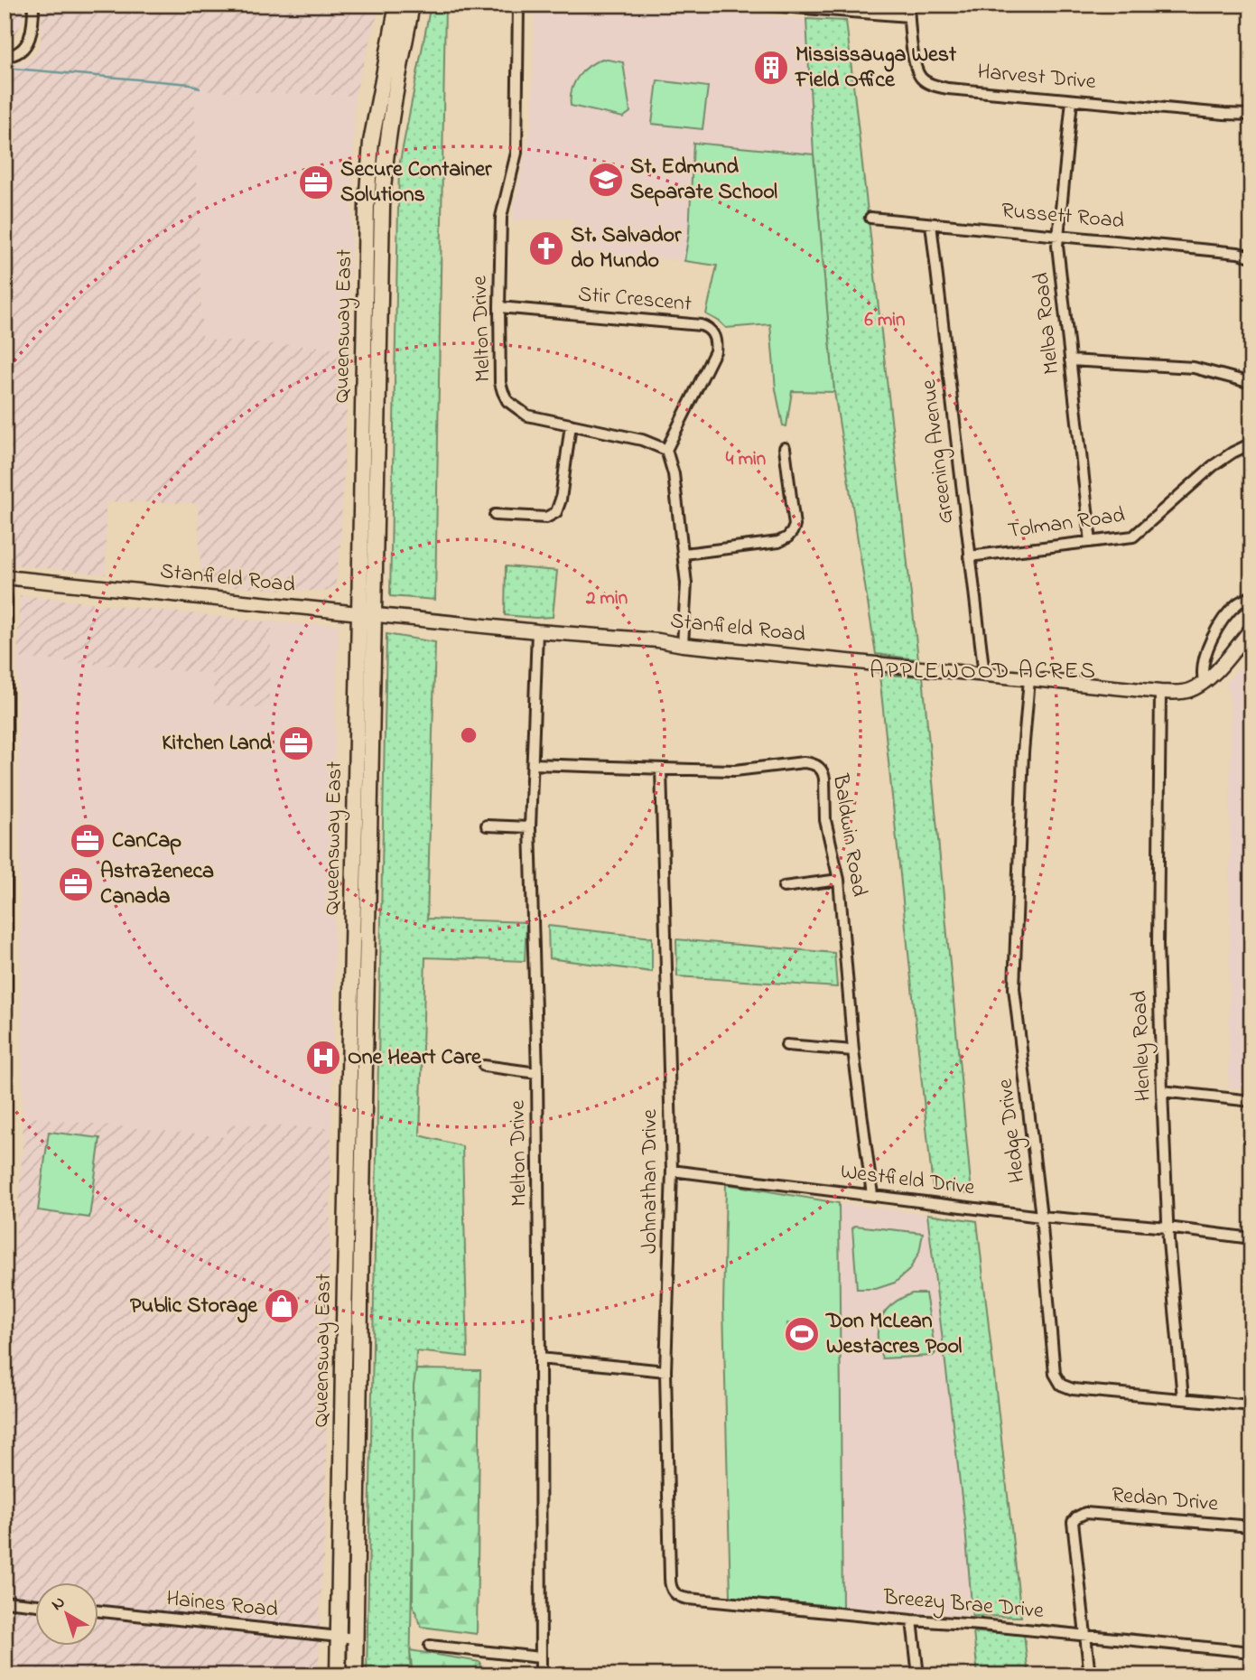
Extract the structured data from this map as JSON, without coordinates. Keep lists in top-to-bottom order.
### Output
{
  "streets": {
    "main road": ["Queensway East"],
    "street": [
      "Harvest Drive",
      "Russett Road",
      "Stir Crescent",
      "Melba Road",
      "Melton Drive",
      "Greening Avenue",
      "Tolman Road",
      "Stanfield Road",
      "Baldwin Road",
      "Henley Road",
      "Hedge Drive",
      "Westfield Drive",
      "Johnathan Drive",
      "Redan Drive",
      "Haines Road",
      "Breezy Brae Drive"
    ]
  },
  "crossings": [
    ["Harvest Drive", "Melba Road"],
    ["Russett Road", "Melba Road"],
    ["Russett Road", "Greening Avenue"],
    ["Stir Crescent", "Melton Drive"],
    ["Melba Road", "Tolman Road"],
    ["Queensway East", "Stanfield Road"],
    ["Queensway East", "Haines Road"],
    ["Melton Drive", "Stanfield Road"],
    ["Melton Drive", "Baldwin Road"],
    ["Greening Avenue", "Tolman Road"],
    ["Greening Avenue", "Stanfield Road"],
    ["Stanfield Road", "Henley Road"],
    ["Stanfield Road", "Hedge Drive"],
    ["Baldwin Road", "Westfield Drive"],
    ["Baldwin Road", "Johnathan Drive"],
    ["Henley Road", "Hedge Drive"],
    ["Henley Road", "Westfield Drive"],
    ["Hedge Drive", "Westfield Drive"],
    ["Westfield Drive", "Johnathan Drive"],
    ["Johnathan Drive", "Breezy Brae Drive"],
    ["Redan Drive", "Breezy Brae Drive"]
  ],
  "districts": ["APPLEWOOD ACRES"],
  "places": {
    "building": ["Mississauga West Field Office"],
    "school or university": ["St. Edmund Separate School"],
    "office": [
      "Secure Container Solutions",
      "Kitchen Land",
      "CanCap",
      "AstraZeneca Canada"
    ],
    "church": ["St. Salvador do Mundo"],
    "hospital": ["One Heart Care"],
    "shop": ["Public Storage"],
    "sports": ["Don McLean Westacres Pool"]
  },
  "north": "top left",
  "rings": ["6 min", "4 min", "2 min"]
}
